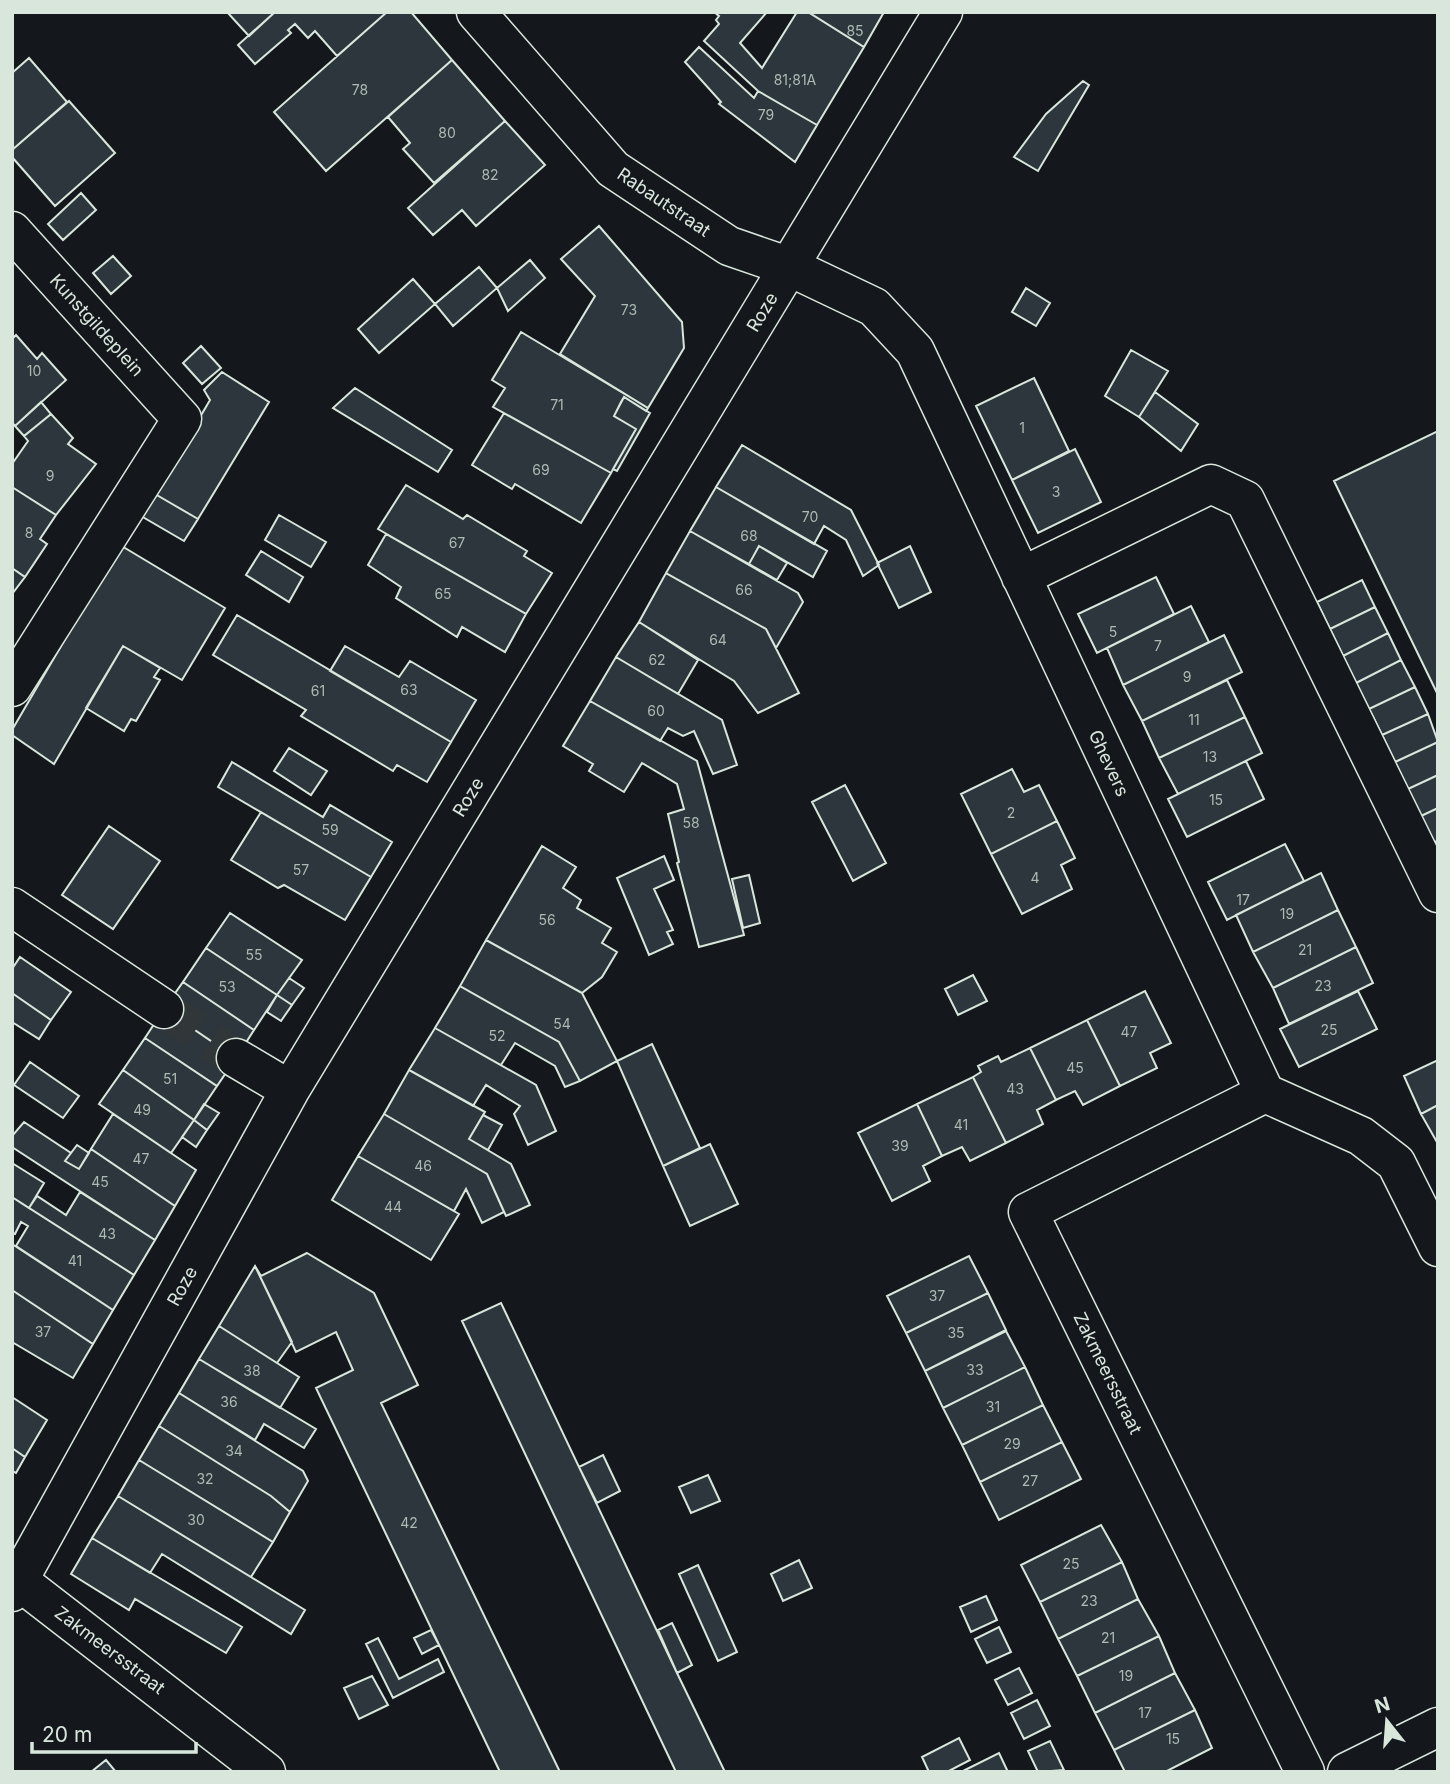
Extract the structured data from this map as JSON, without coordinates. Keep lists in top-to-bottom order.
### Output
{
  "streets": {
    "street": [
      "Rabautstraat",
      "Roze",
      "Kunstgildeplein",
      "Ghevers",
      "Zakmeersstraat"
    ]
  },
  "crossings": [
    ["Rabautstraat", "Roze"],
    ["Rabautstraat", "Ghevers"],
    ["Roze", "Ghevers"],
    ["Roze", "Zakmeersstraat"],
    ["Ghevers", "Zakmeersstraat"]
  ],
  "house_numbers": [
    "85",
    "81;81A",
    "78",
    "79",
    "80",
    "82",
    "73",
    "10",
    "71",
    "1",
    "69",
    "9",
    "3",
    "70",
    "8",
    "68",
    "67",
    "66",
    "65",
    "5",
    "64",
    "7",
    "62",
    "9",
    "63",
    "61",
    "60",
    "11",
    "13",
    "15",
    "2",
    "58",
    "59",
    "57",
    "4",
    "17",
    "19",
    "56",
    "21",
    "55",
    "23",
    "53",
    "54",
    "25",
    "47",
    "52",
    "45",
    "51",
    "43",
    "49",
    "41",
    "39",
    "47",
    "46",
    "45",
    "44",
    "43",
    "41",
    "37",
    "37",
    "35",
    "33",
    "38",
    "36",
    "31",
    "29",
    "34",
    "32",
    "27",
    "30",
    "42",
    "25",
    "23",
    "21",
    "19",
    "17",
    "15"
  ],
  "scale_bar": "20 m",
  "north": "top"
}
